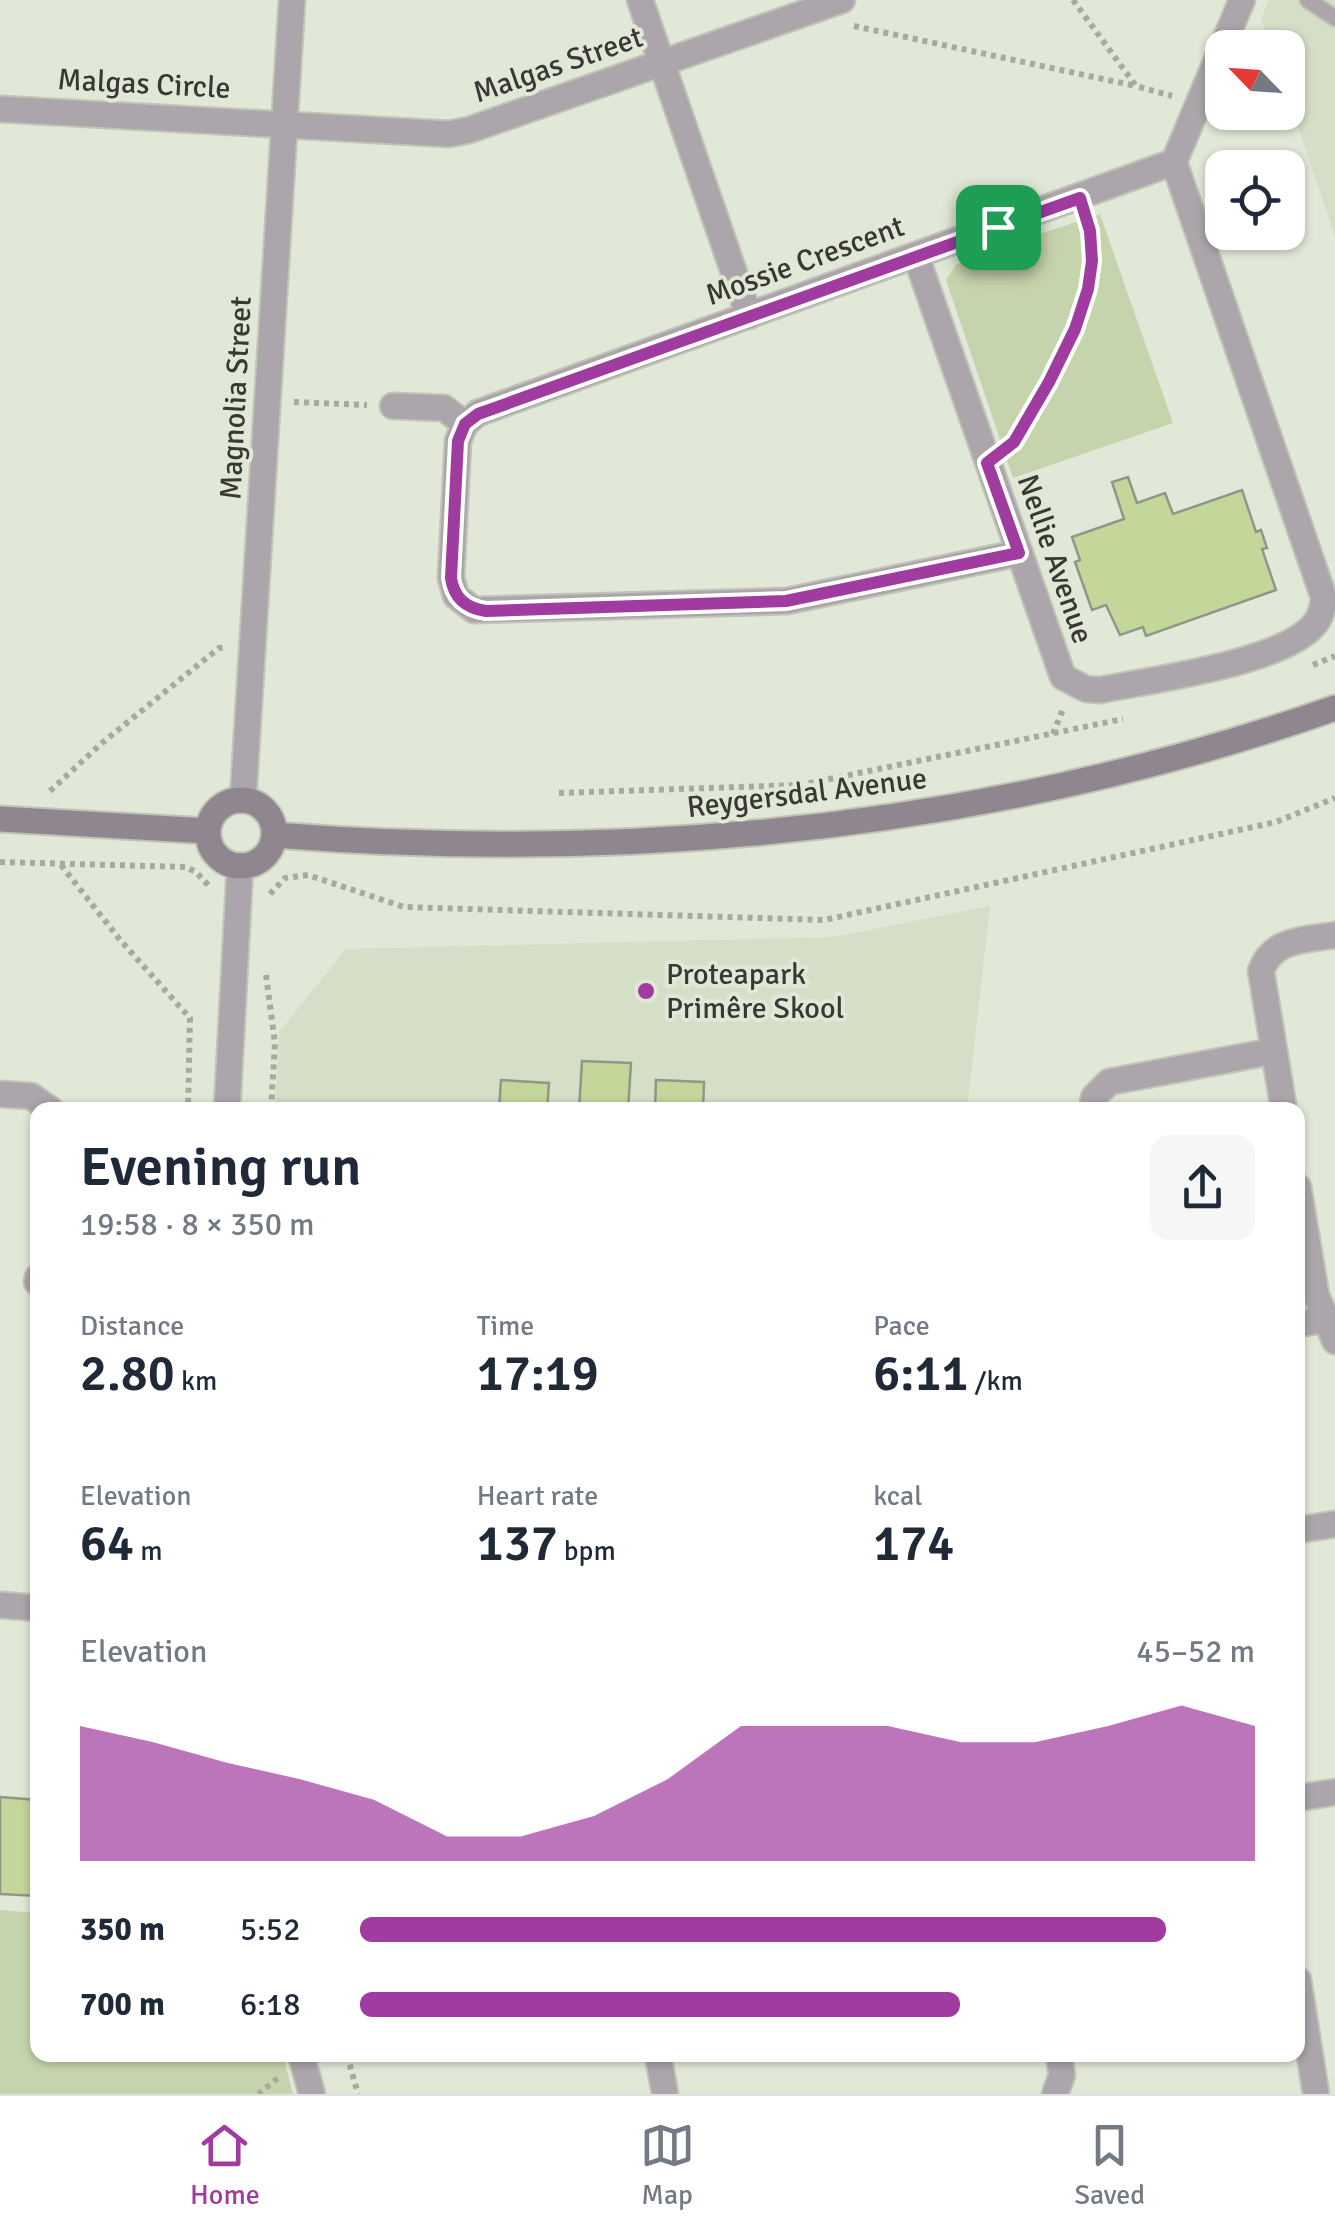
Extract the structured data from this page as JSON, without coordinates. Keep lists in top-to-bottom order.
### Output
{
  "streets": {
    "main road": ["Reygersdal Avenue"],
    "street": [
      "Malgas Street",
      "Malgas Circle",
      "Mossie Crescent",
      "Magnolia Street",
      "Nellie Avenue"
    ]
  },
  "crossings": [
    ["Malgas Street", "Malgas Circle"],
    ["Malgas Street", "Magnolia Street"],
    ["Malgas Circle", "Magnolia Street"],
    ["Mossie Crescent", "Nellie Avenue"],
    ["Magnolia Street", "Reygersdal Avenue"]
  ],
  "places": ["Proteapark Primêre Skool"],
  "north": "top left",
  "page": {
    "heading": ["Evening run", "19:58 · 8 × 350 m"],
    "stats": [
      ["Distance", "2.80 km"],
      ["Time", "17:19"],
      ["Pace", "6:11 /km"],
      ["Elevation", "64 m"],
      ["Heart rate", "137 bpm"],
      ["kcal", "174"]
    ],
    "chart": ["Elevation", "45–52 m"],
    "list": [
      {
        "name": "350 m",
        "note": "5:52"
      },
      {
        "name": "700 m",
        "note": "6:18"
      }
    ],
    "tabs": ["Home", "Map", "Saved"]
  }
}
